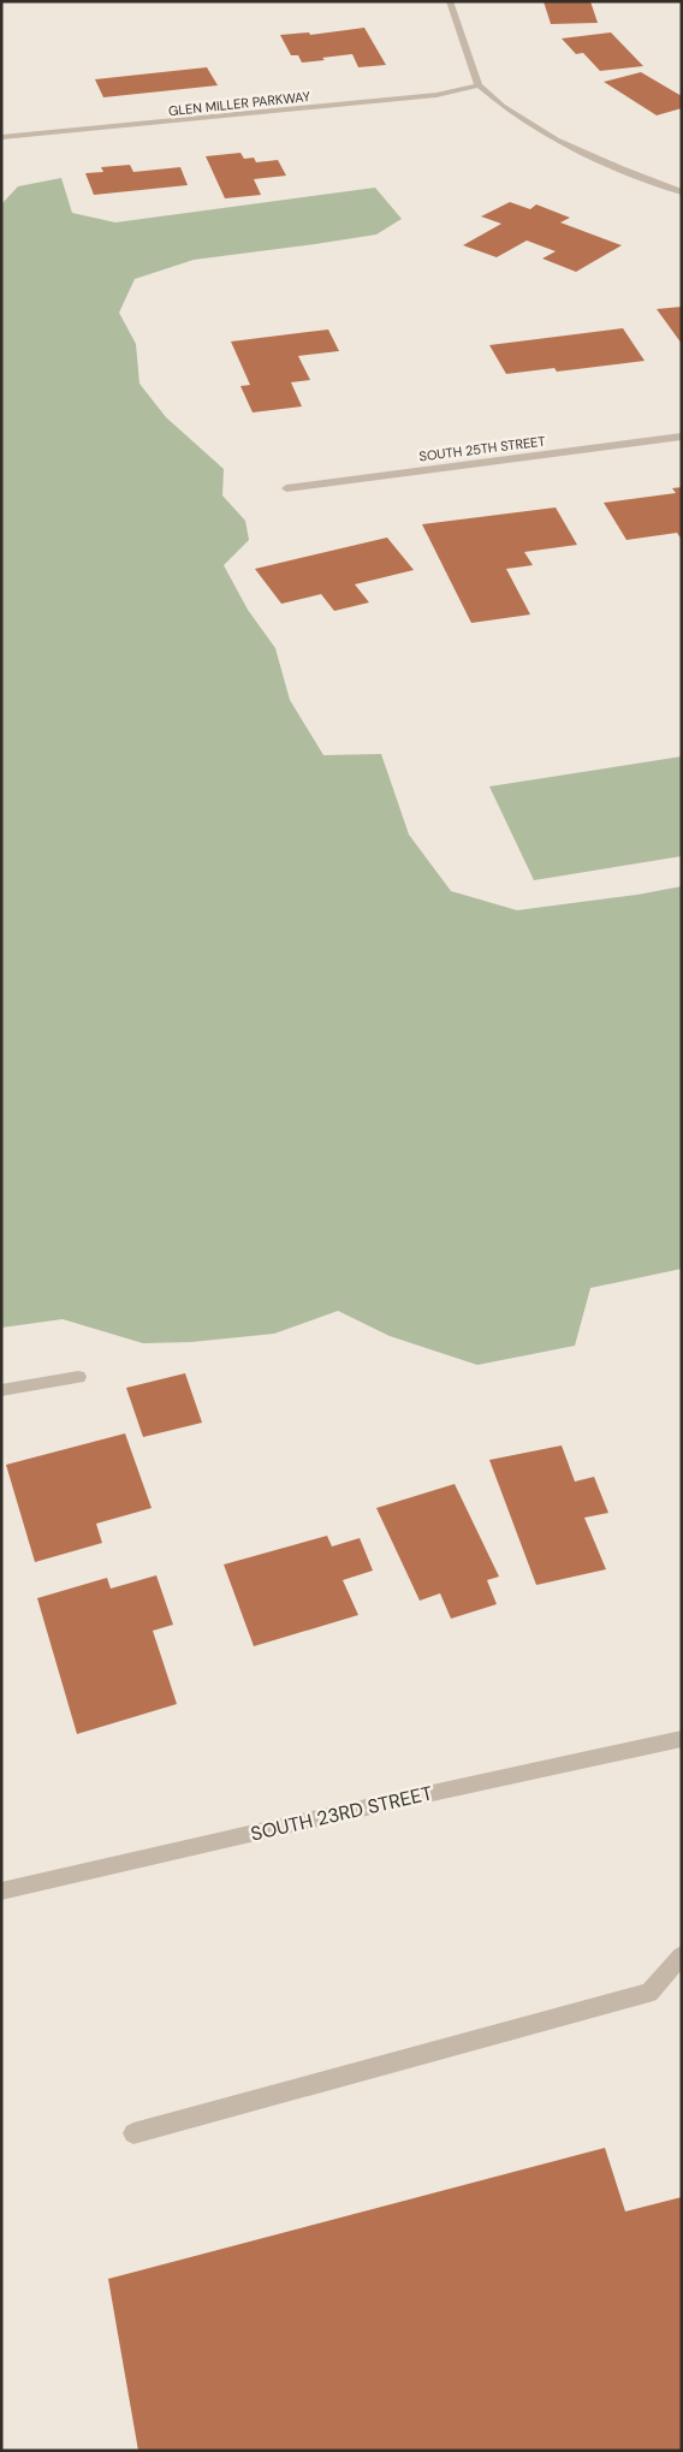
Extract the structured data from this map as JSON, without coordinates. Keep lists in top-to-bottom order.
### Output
{
  "streets": {
    "street": ["GLEN MILLER PARKWAY", "SOUTH 25TH STREET", "SOUTH 23RD STREET"]
  }
}
